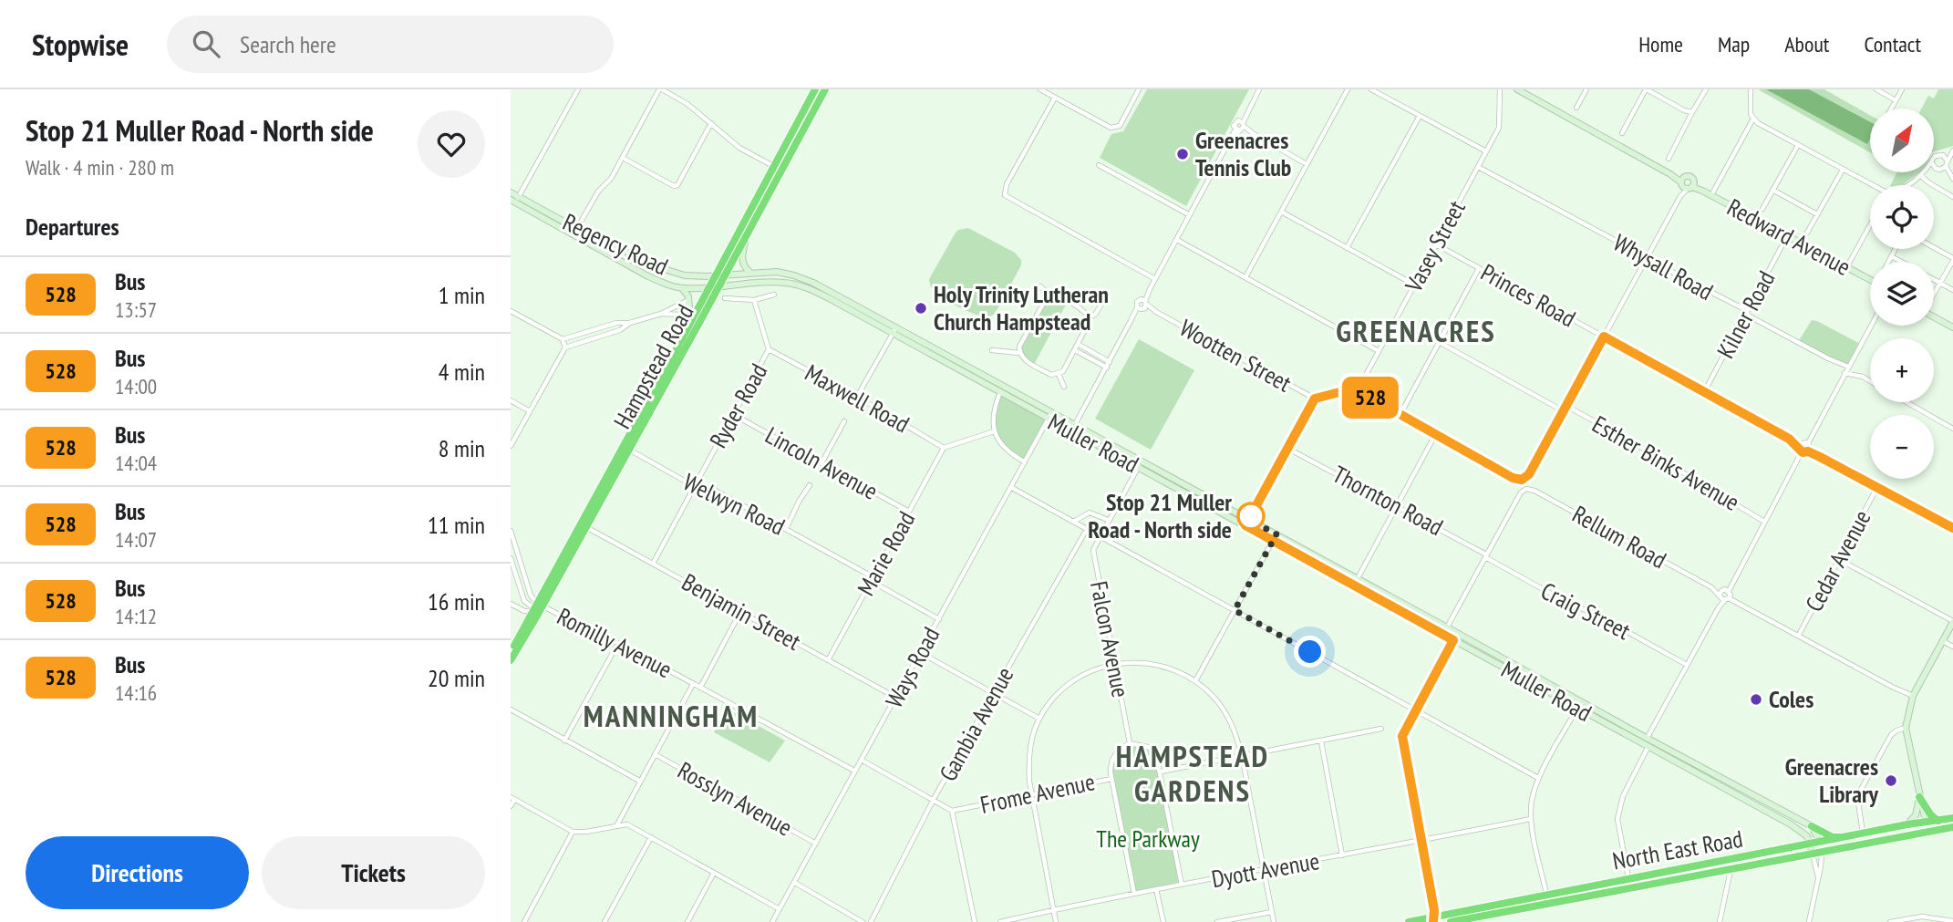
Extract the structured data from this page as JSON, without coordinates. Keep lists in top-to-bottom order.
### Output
{
  "streets": {
    "highway": ["Hampstead Road", "North East Road"],
    "main road": ["Redward Avenue", "Regency Road", "Muller Road"],
    "street": [
      "Vasey Street",
      "Whysall Road",
      "Princes Road",
      "Kilner Road",
      "Wootten Street",
      "Maxwell Road",
      "Ryder Road",
      "Lincoln Avenue",
      "Esther Binks Avenue",
      "Thornton Road",
      "Welwyn Road",
      "Rellum Road",
      "Marie Road",
      "Cedar Avenue",
      "Craig Street",
      "Benjamin Street",
      "Falcon Avenue",
      "Romilly Avenue",
      "Ways Road",
      "Gambia Avenue",
      "Frome Avenue",
      "Rosslyn Avenue",
      "Dyott Avenue"
    ]
  },
  "crossings": [
    ["Redward Avenue", "Kilner Road"],
    ["Regency Road", "Hampstead Road"],
    ["Regency Road", "Muller Road"],
    ["Vasey Street", "Whysall Road"],
    ["Vasey Street", "Princes Road"],
    ["Whysall Road", "Kilner Road"],
    ["Princes Road", "Kilner Road"],
    ["Princes Road", "Cedar Avenue"],
    ["Hampstead Road", "Muller Road"],
    ["Hampstead Road", "Welwyn Road"],
    ["Hampstead Road", "Benjamin Street"],
    ["Hampstead Road", "Romilly Avenue"],
    ["Maxwell Road", "Ryder Road"],
    ["Maxwell Road", "Marie Road"],
    ["Ryder Road", "Lincoln Avenue"],
    ["Ryder Road", "Welwyn Road"],
    ["Ryder Road", "Benjamin Street"],
    ["Muller Road", "Ways Road"],
    ["Muller Road", "North East Road"],
    ["Lincoln Avenue", "Marie Road"],
    ["Thornton Road", "Rellum Road"],
    ["Thornton Road", "Craig Street"],
    ["Welwyn Road", "Marie Road"],
    ["Welwyn Road", "Ways Road"],
    ["Rellum Road", "Cedar Avenue"],
    ["Rellum Road", "Craig Street"],
    ["Marie Road", "Benjamin Street"],
    ["Benjamin Street", "Ways Road"],
    ["Romilly Avenue", "Ways Road"],
    ["Ways Road", "Frome Avenue"],
    ["Ways Road", "Rosslyn Avenue"],
    ["Gambia Avenue", "Frome Avenue"]
  ],
  "districts": ["GREENACRES", "MANNINGHAM", "HAMPSTEAD GARDENS"],
  "parks": ["The Parkway"],
  "places": [
    "Greenacres Tennis Club",
    "Holy Trinity Lutheran Church Hampstead",
    "Stop 21 Muller Road - North side",
    "Coles",
    "Greenacres Library"
  ],
  "lines": ["bus line 528"],
  "north": "top right",
  "page": {
    "header": "Stopwise",
    "search": "Search here",
    "nav": [
      "Home",
      "Map",
      "About",
      "Contact"
    ],
    "heading": [
      ["Stop 21 Muller Road - North side", "Walk · 4 min · 280 m"],
      "Departures"
    ],
    "on_map": "528",
    "map_buttons": ["+", "−"],
    "list": [
      {
        "mark": "528",
        "name": "Bus",
        "note": "13:57",
        "value": "1 min"
      },
      {
        "mark": "528",
        "name": "Bus",
        "note": "14:00",
        "value": "4 min"
      },
      {
        "mark": "528",
        "name": "Bus",
        "note": "14:04",
        "value": "8 min"
      },
      {
        "mark": "528",
        "name": "Bus",
        "note": "14:07",
        "value": "11 min"
      },
      {
        "mark": "528",
        "name": "Bus",
        "note": "14:12",
        "value": "16 min"
      },
      {
        "mark": "528",
        "name": "Bus",
        "note": "14:16",
        "value": "20 min"
      }
    ],
    "buttons": ["Directions", "Tickets"]
  }
}
